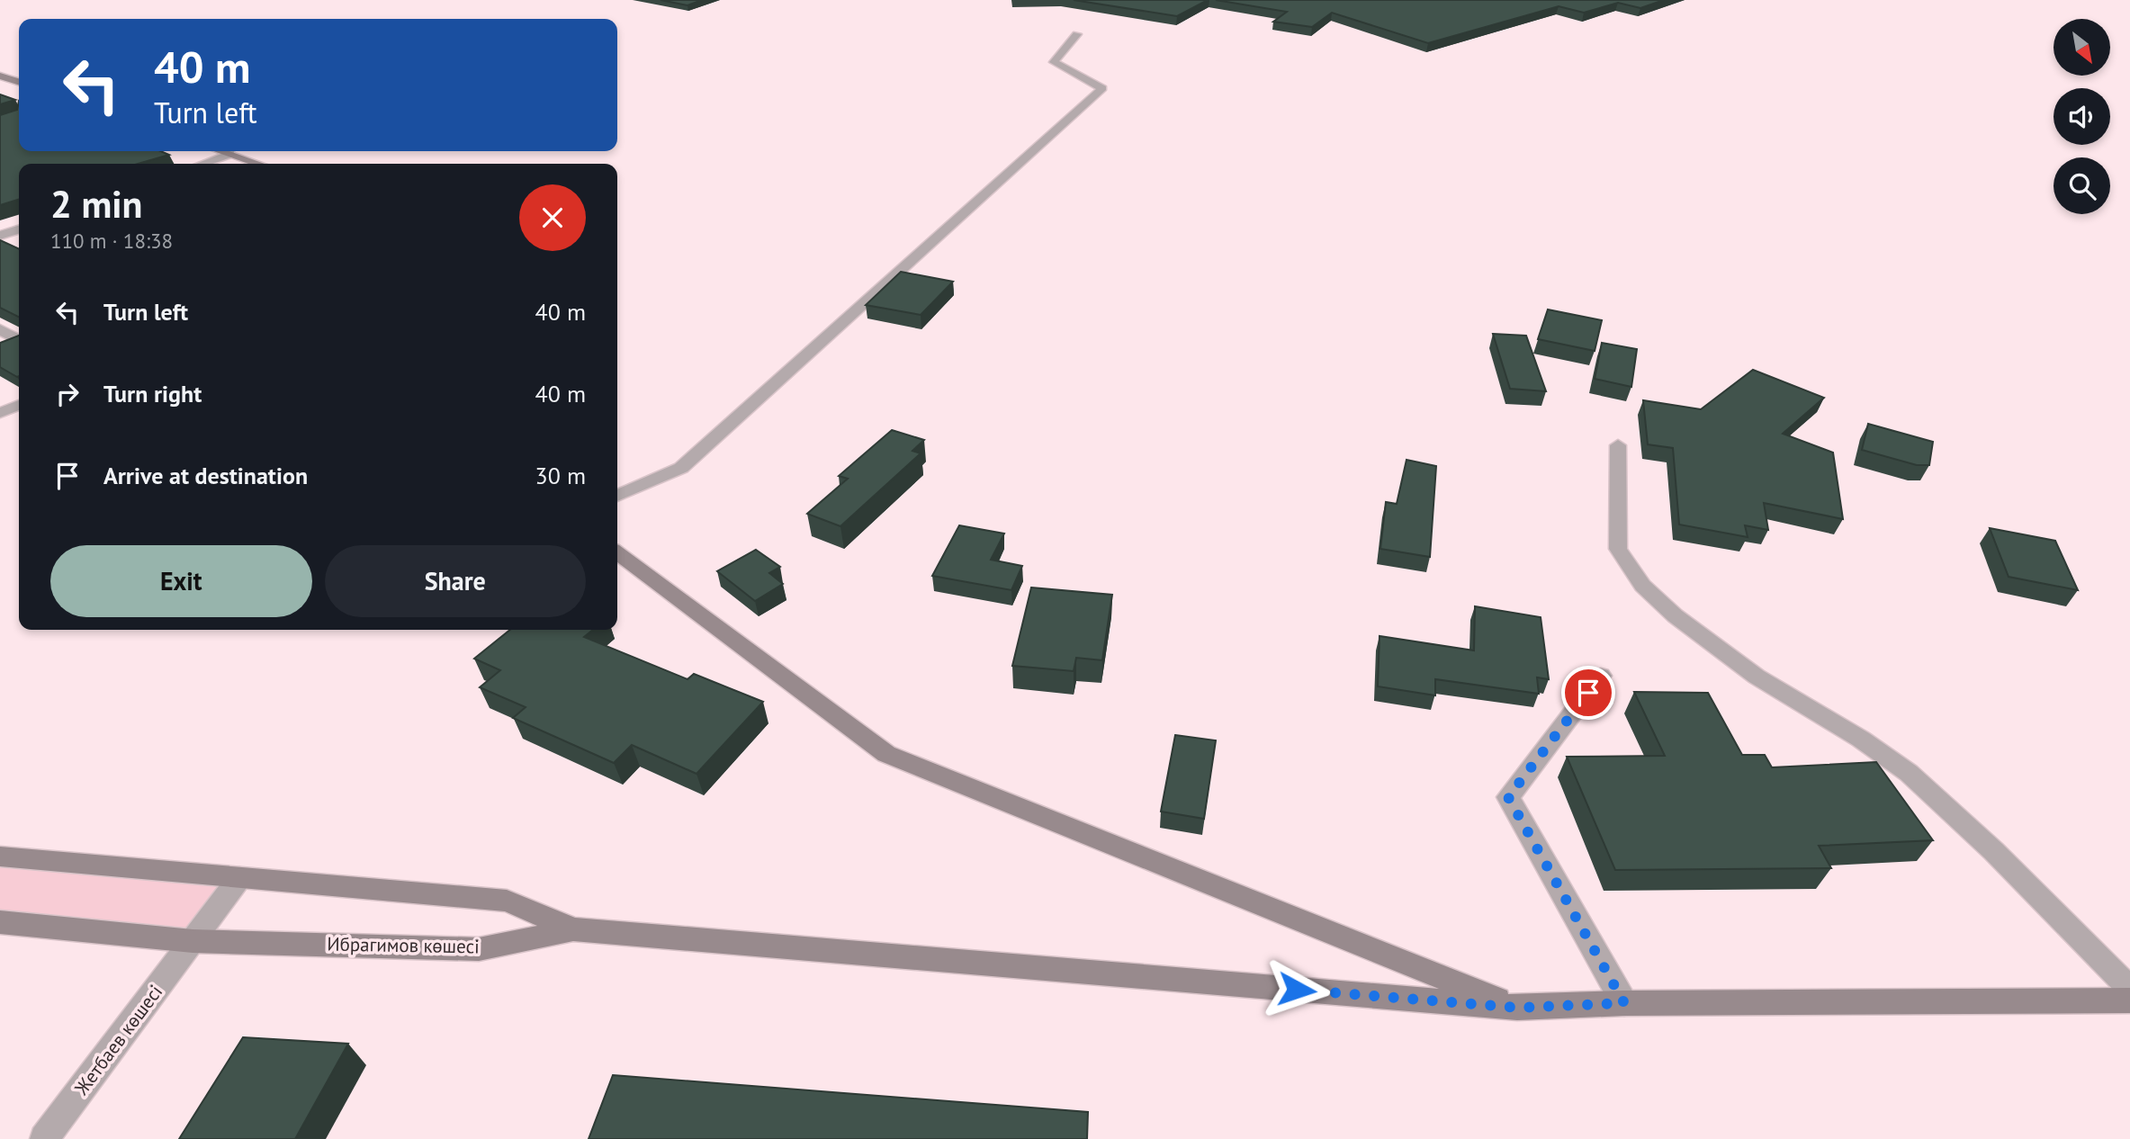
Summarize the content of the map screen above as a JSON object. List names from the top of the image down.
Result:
{
  "streets": {
    "street": ["Ибрагимов көшесі", "Жетбаев көшесі"]
  },
  "crossings": [
    ["Ибрагимов көшесі", "Жетбаев көшесі"]
  ],
  "north": "bottom right",
  "page": {
    "turn": ["40 m", "Turn left"],
    "heading": ["2 min", "110 m · 18:38"],
    "list": [
      {
        "name": "Turn left",
        "value": "40 m"
      },
      {
        "name": "Turn right",
        "value": "40 m"
      },
      {
        "name": "Arrive at destination",
        "value": "30 m"
      }
    ],
    "buttons": ["Exit", "Share"]
  }
}
